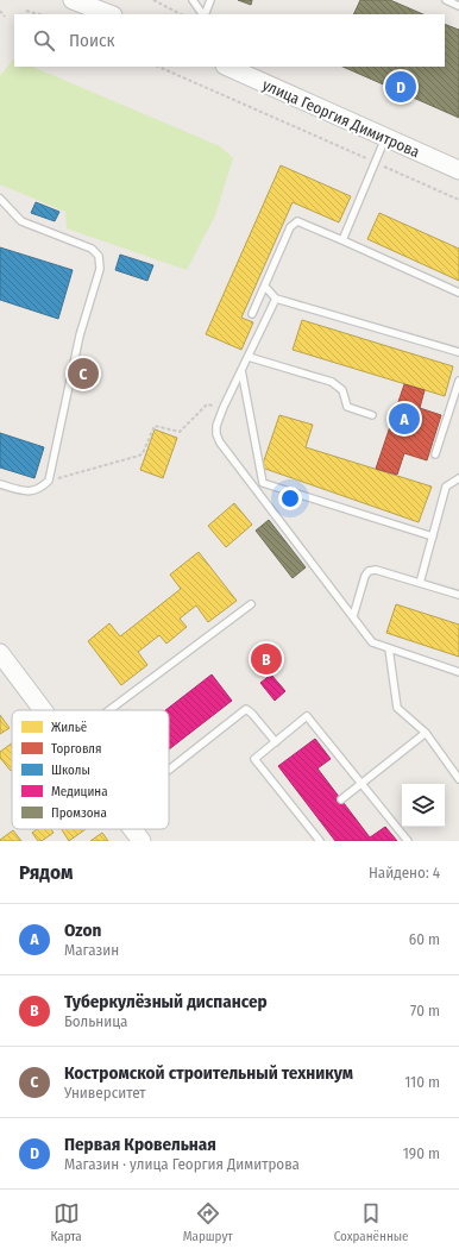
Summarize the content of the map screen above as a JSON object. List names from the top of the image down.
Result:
{
  "streets": {
    "main road": ["улица Георгия Димитрова"]
  },
  "legend": [
    "Жильё",
    "Торговля",
    "Школы",
    "Медицина",
    "Промзона"
  ],
  "page": {
    "search": "Поиск",
    "pins": [
      "D",
      "C",
      "A",
      "B"
    ],
    "heading": ["Рядом", "Найдено: 4"],
    "list": [
      {
        "mark": "A",
        "name": "Ozon",
        "note": "Магазин",
        "value": "60 m"
      },
      {
        "mark": "B",
        "name": "Туберкулёзный диспансер",
        "note": "Больница",
        "value": "70 m"
      },
      {
        "mark": "C",
        "name": "Костромской строительный техникум",
        "note": "Университет",
        "value": "110 m"
      },
      {
        "mark": "D",
        "name": "Первая Кровельная",
        "note": "Магазин · улица Георгия Димитрова",
        "value": "190 m"
      }
    ],
    "nav": ["Карта", "Маршрут", "Сохранённые"]
  }
}
